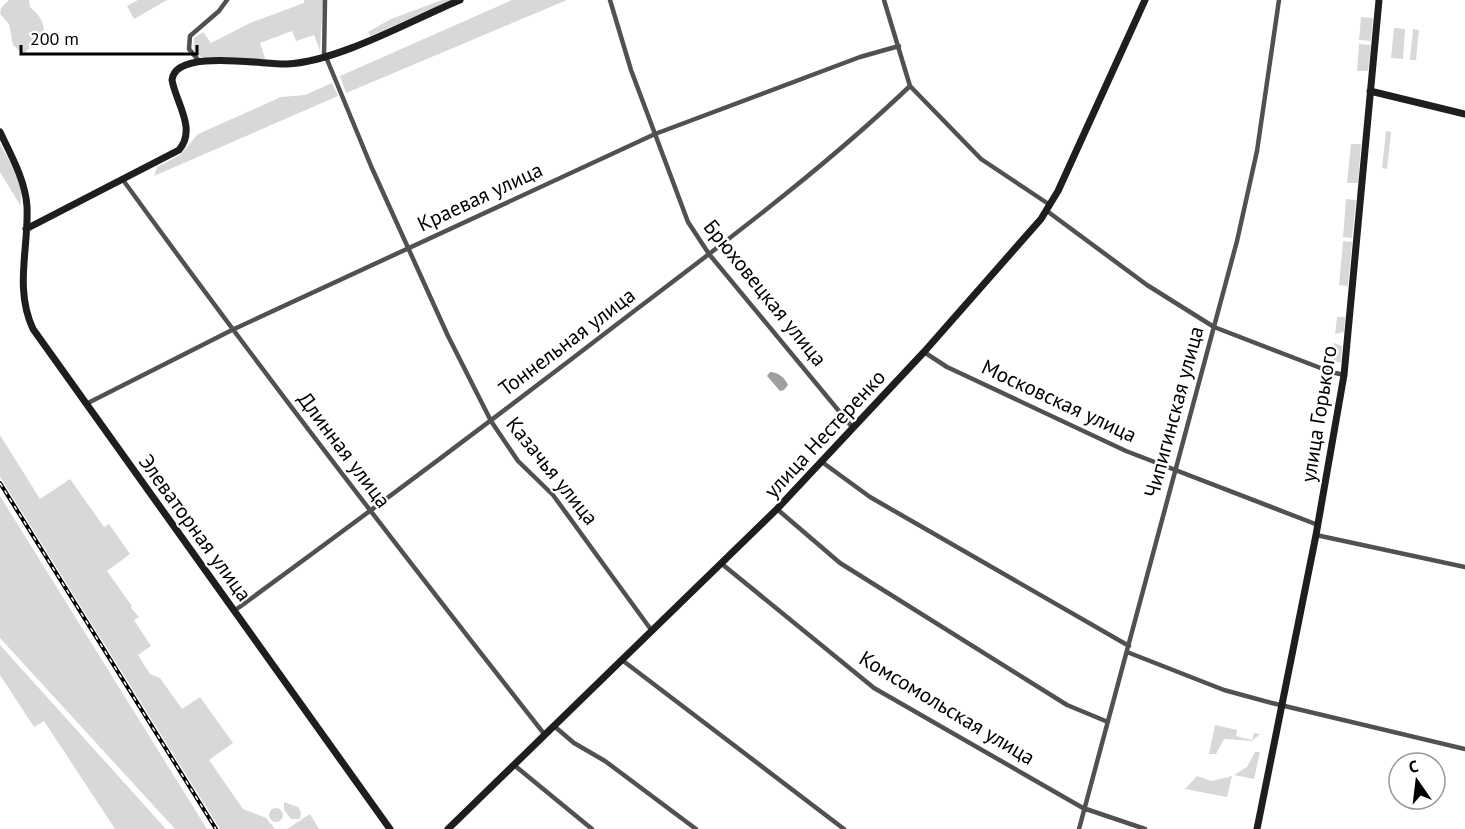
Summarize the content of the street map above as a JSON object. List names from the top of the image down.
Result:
{
  "streets": {
    "street": [
      "Краевая улица",
      "Брюховецкая улица",
      "Тоннельная улица",
      "Московская улица",
      "Чипигинская улица",
      "улица Горького",
      "улица Нестеренко",
      "Длинная улица",
      "Казачья улица",
      "Элеваторная улица",
      "Комсомольская улица"
    ]
  },
  "crossings": [
    ["Краевая улица", "Брюховецкая улица"],
    ["Краевая улица", "Длинная улица"],
    ["Краевая улица", "Казачья улица"],
    ["Краевая улица", "Элеваторная улица"],
    ["Брюховецкая улица", "Тоннельная улица"],
    ["Брюховецкая улица", "улица Нестеренко"],
    ["Тоннельная улица", "Длинная улица"],
    ["Тоннельная улица", "Казачья улица"],
    ["Тоннельная улица", "Элеваторная улица"],
    ["Московская улица", "Чипигинская улица"],
    ["Московская улица", "улица Горького"],
    ["Московская улица", "улица Нестеренко"],
    ["Чипигинская улица", "Комсомольская улица"],
    ["улица Нестеренко", "Длинная улица"],
    ["улица Нестеренко", "Казачья улица"],
    ["улица Нестеренко", "Комсомольская улица"]
  ],
  "scale_bar": "200 m",
  "north": "top"
}
